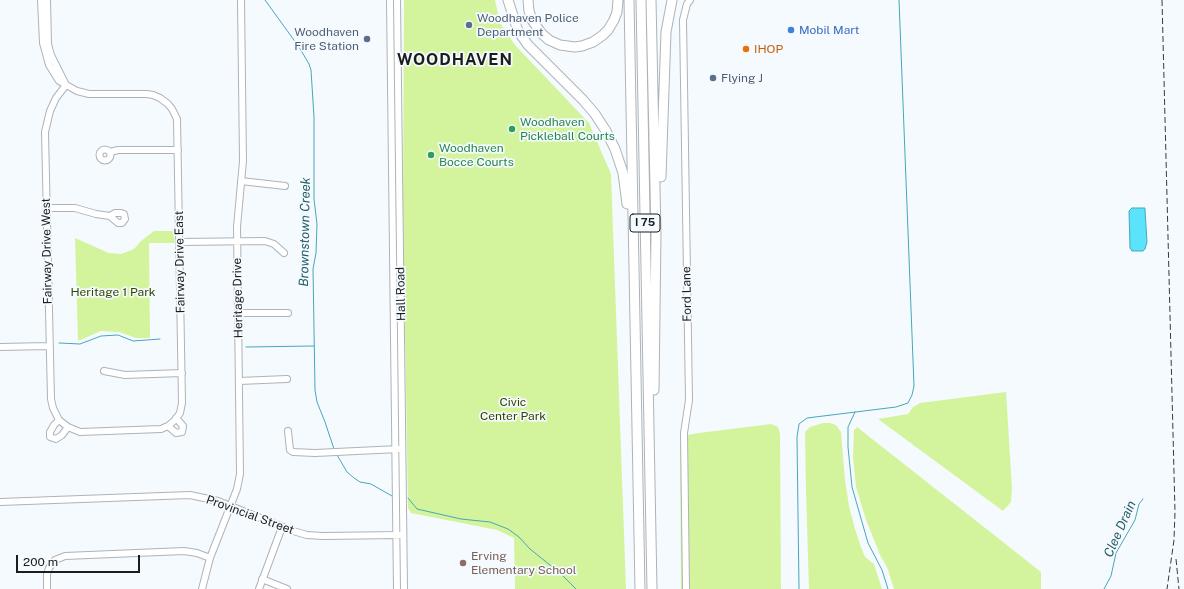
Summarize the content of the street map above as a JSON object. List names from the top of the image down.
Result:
{
  "streets": {
    "highway": ["I 75"],
    "street": [
      "Fairway Drive West",
      "Fairway Drive East",
      "Hall Road",
      "Ford Lane",
      "Heritage Drive",
      "Provincial Street"
    ]
  },
  "crossings": [
    ["Fairway Drive West", "Fairway Drive East"],
    ["Hall Road", "Provincial Street"],
    ["Heritage Drive", "Provincial Street"]
  ],
  "districts": ["WOODHAVEN"],
  "water": ["Brownstown Creek", "Clee Drain"],
  "parks": ["Heritage 1 Park", "Civic Center Park"],
  "places": [
    "Woodhaven Police Department",
    "Mobil Mart",
    "Woodhaven Fire Station",
    "IHOP",
    "Flying J",
    "Woodhaven Pickleball Courts",
    "Woodhaven Bocce Courts",
    "Erving Elementary School"
  ],
  "scale_bar": "200 m"
}
